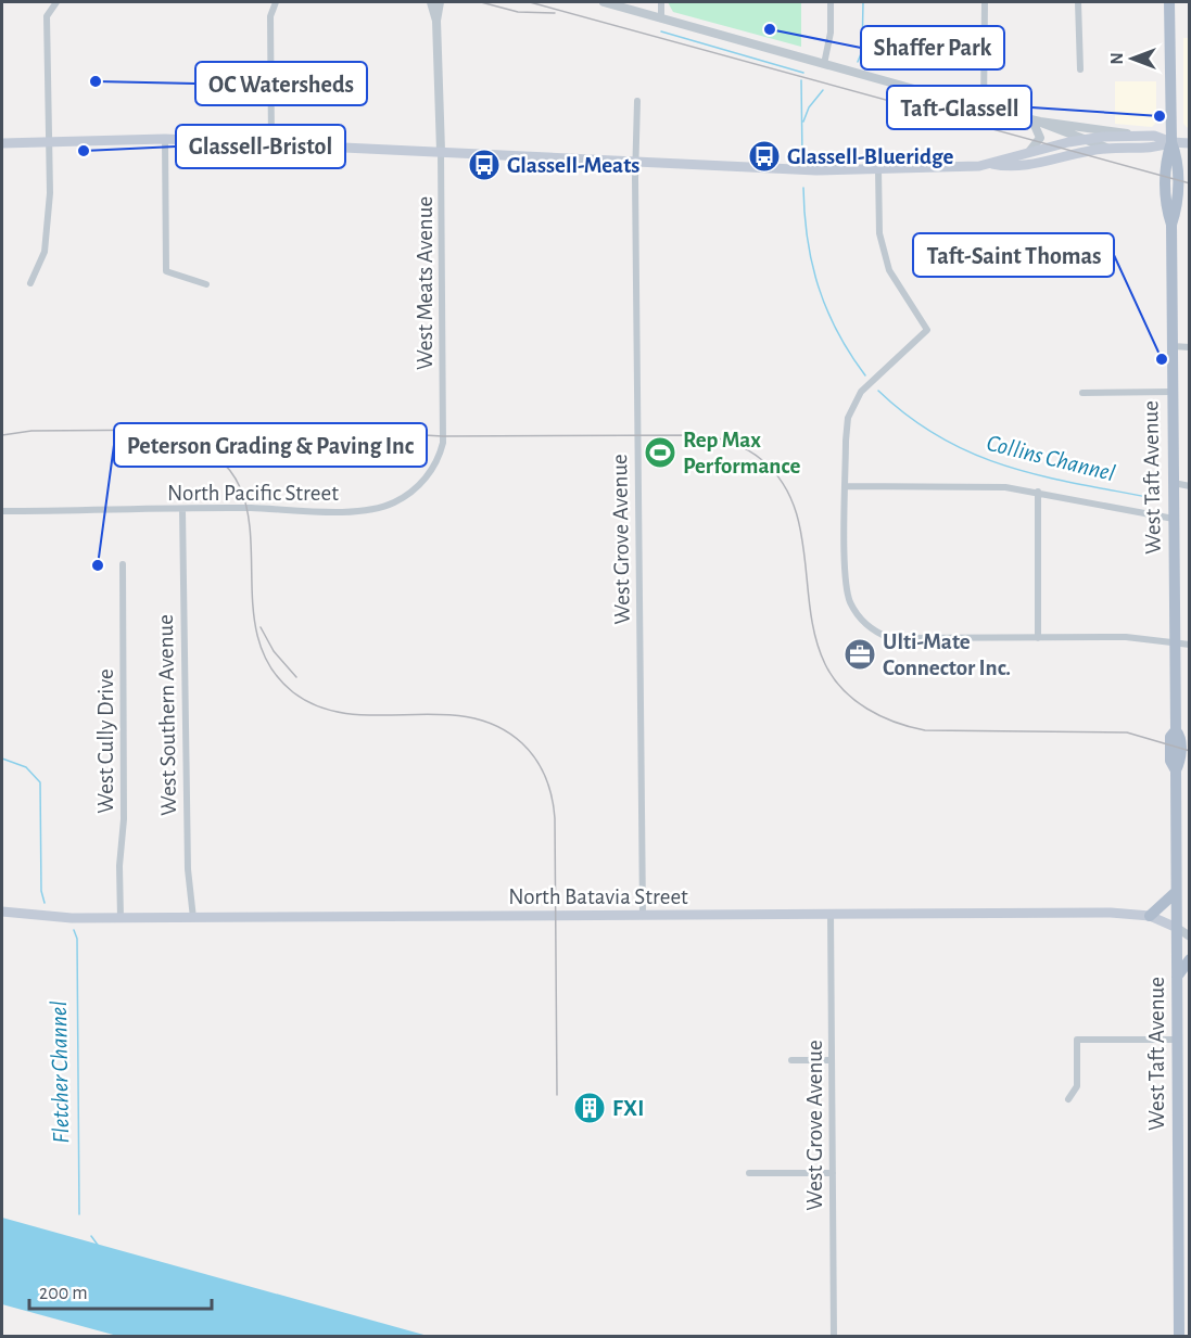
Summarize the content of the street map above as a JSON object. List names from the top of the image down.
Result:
{
  "streets": {
    "main road": ["West Taft Avenue", "North Batavia Street"],
    "street": [
      "West Meats Avenue",
      "North Pacific Street",
      "West Grove Avenue",
      "West Southern Avenue",
      "West Cully Drive"
    ]
  },
  "crossings": [
    ["West Meats Avenue", "North Pacific Street"],
    ["West Taft Avenue", "North Batavia Street"],
    ["North Pacific Street", "West Southern Avenue"],
    ["West Grove Avenue", "North Batavia Street"],
    ["West Southern Avenue", "North Batavia Street"],
    ["West Cully Drive", "North Batavia Street"]
  ],
  "water": ["Collins Channel", "Fletcher Channel"],
  "places": {
    "other": [
      "Shaffer Park",
      "OC Watersheds",
      "Taft-Glassell",
      "Glassell-Bristol",
      "Taft-Saint Thomas",
      "Peterson Grading & Paving Inc"
    ],
    "bus stop": ["Glassell-Blueridge", "Glassell-Meats"],
    "sports": ["Rep Max Performance"],
    "office": ["Ulti-Mate Connector Inc."],
    "building": ["FXI"]
  },
  "scale_bar": "200 m",
  "north": "left"
}
